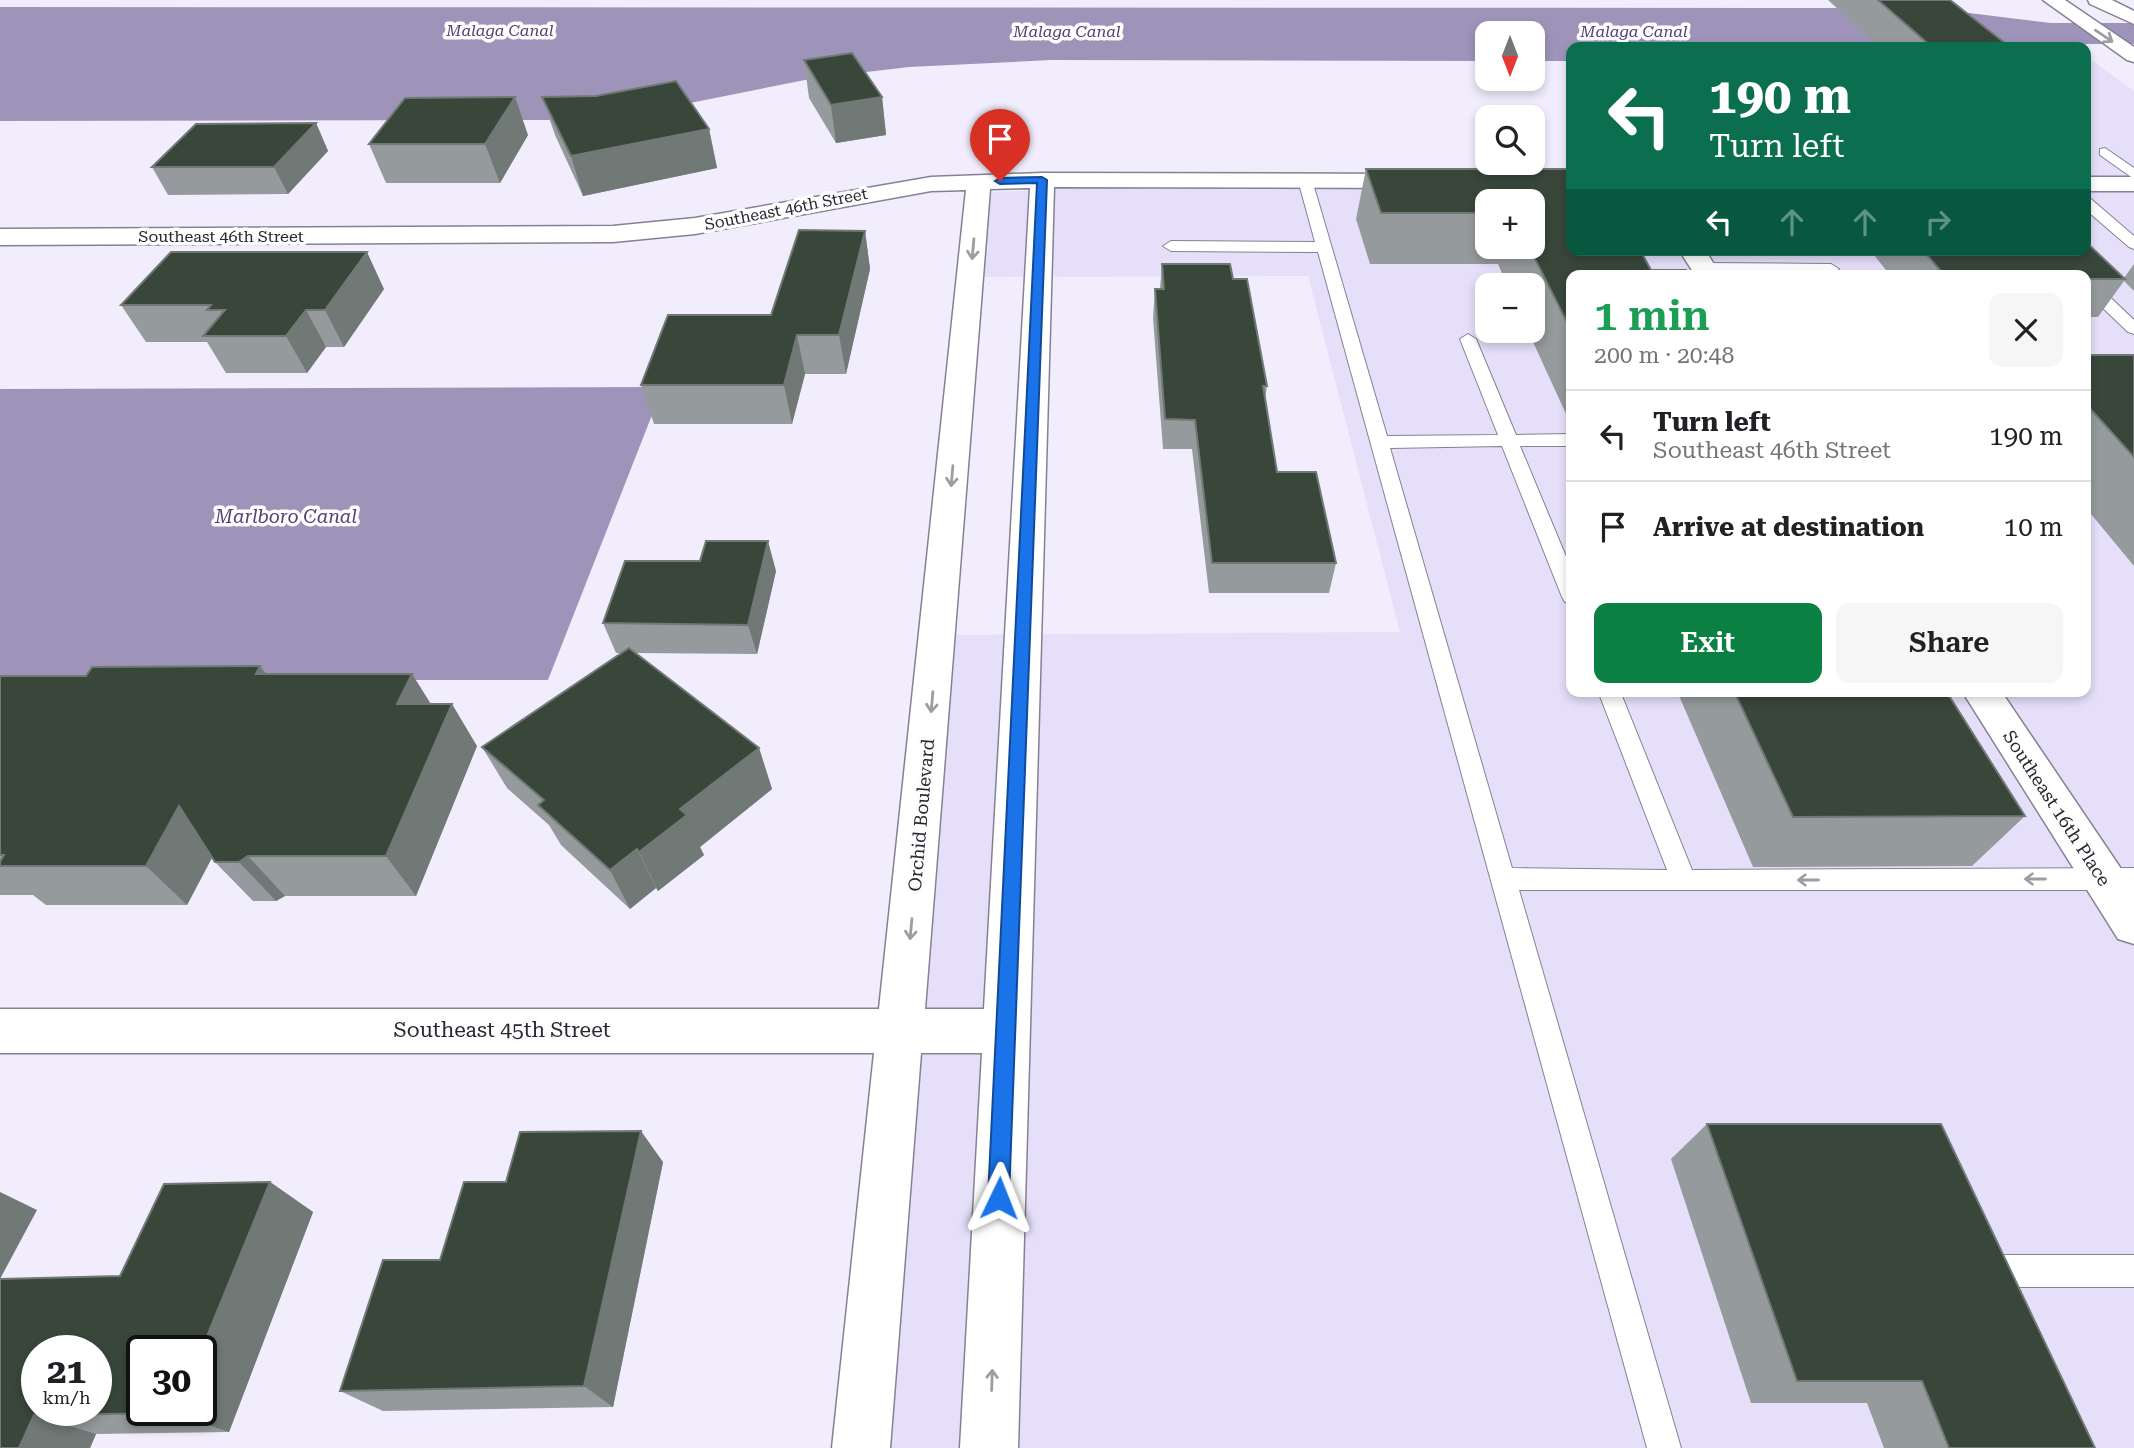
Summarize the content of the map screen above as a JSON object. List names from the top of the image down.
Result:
{
  "streets": {
    "street": [
      "Southeast 46th Street",
      "Southeast 16th Place",
      "Orchid Boulevard",
      "Southeast 45th Street"
    ]
  },
  "crossings": [
    ["Southeast 46th Street", "Orchid Boulevard"],
    ["Orchid Boulevard", "Southeast 45th Street"]
  ],
  "water": ["Malaga Canal", "Marlboro Canal"],
  "north": "bottom",
  "page": {
    "map_buttons": ["+", "−"],
    "turn": ["190 m", "Turn left"],
    "heading": ["1 min", "200 m · 20:48"],
    "list": [
      {
        "name": "Turn left",
        "note": "Southeast 46th Street",
        "value": "190 m"
      },
      {
        "name": "Arrive at destination",
        "value": "10 m"
      }
    ],
    "buttons": ["Exit", "Share"],
    "speed": "21 km/h",
    "limit": "30"
  }
}
